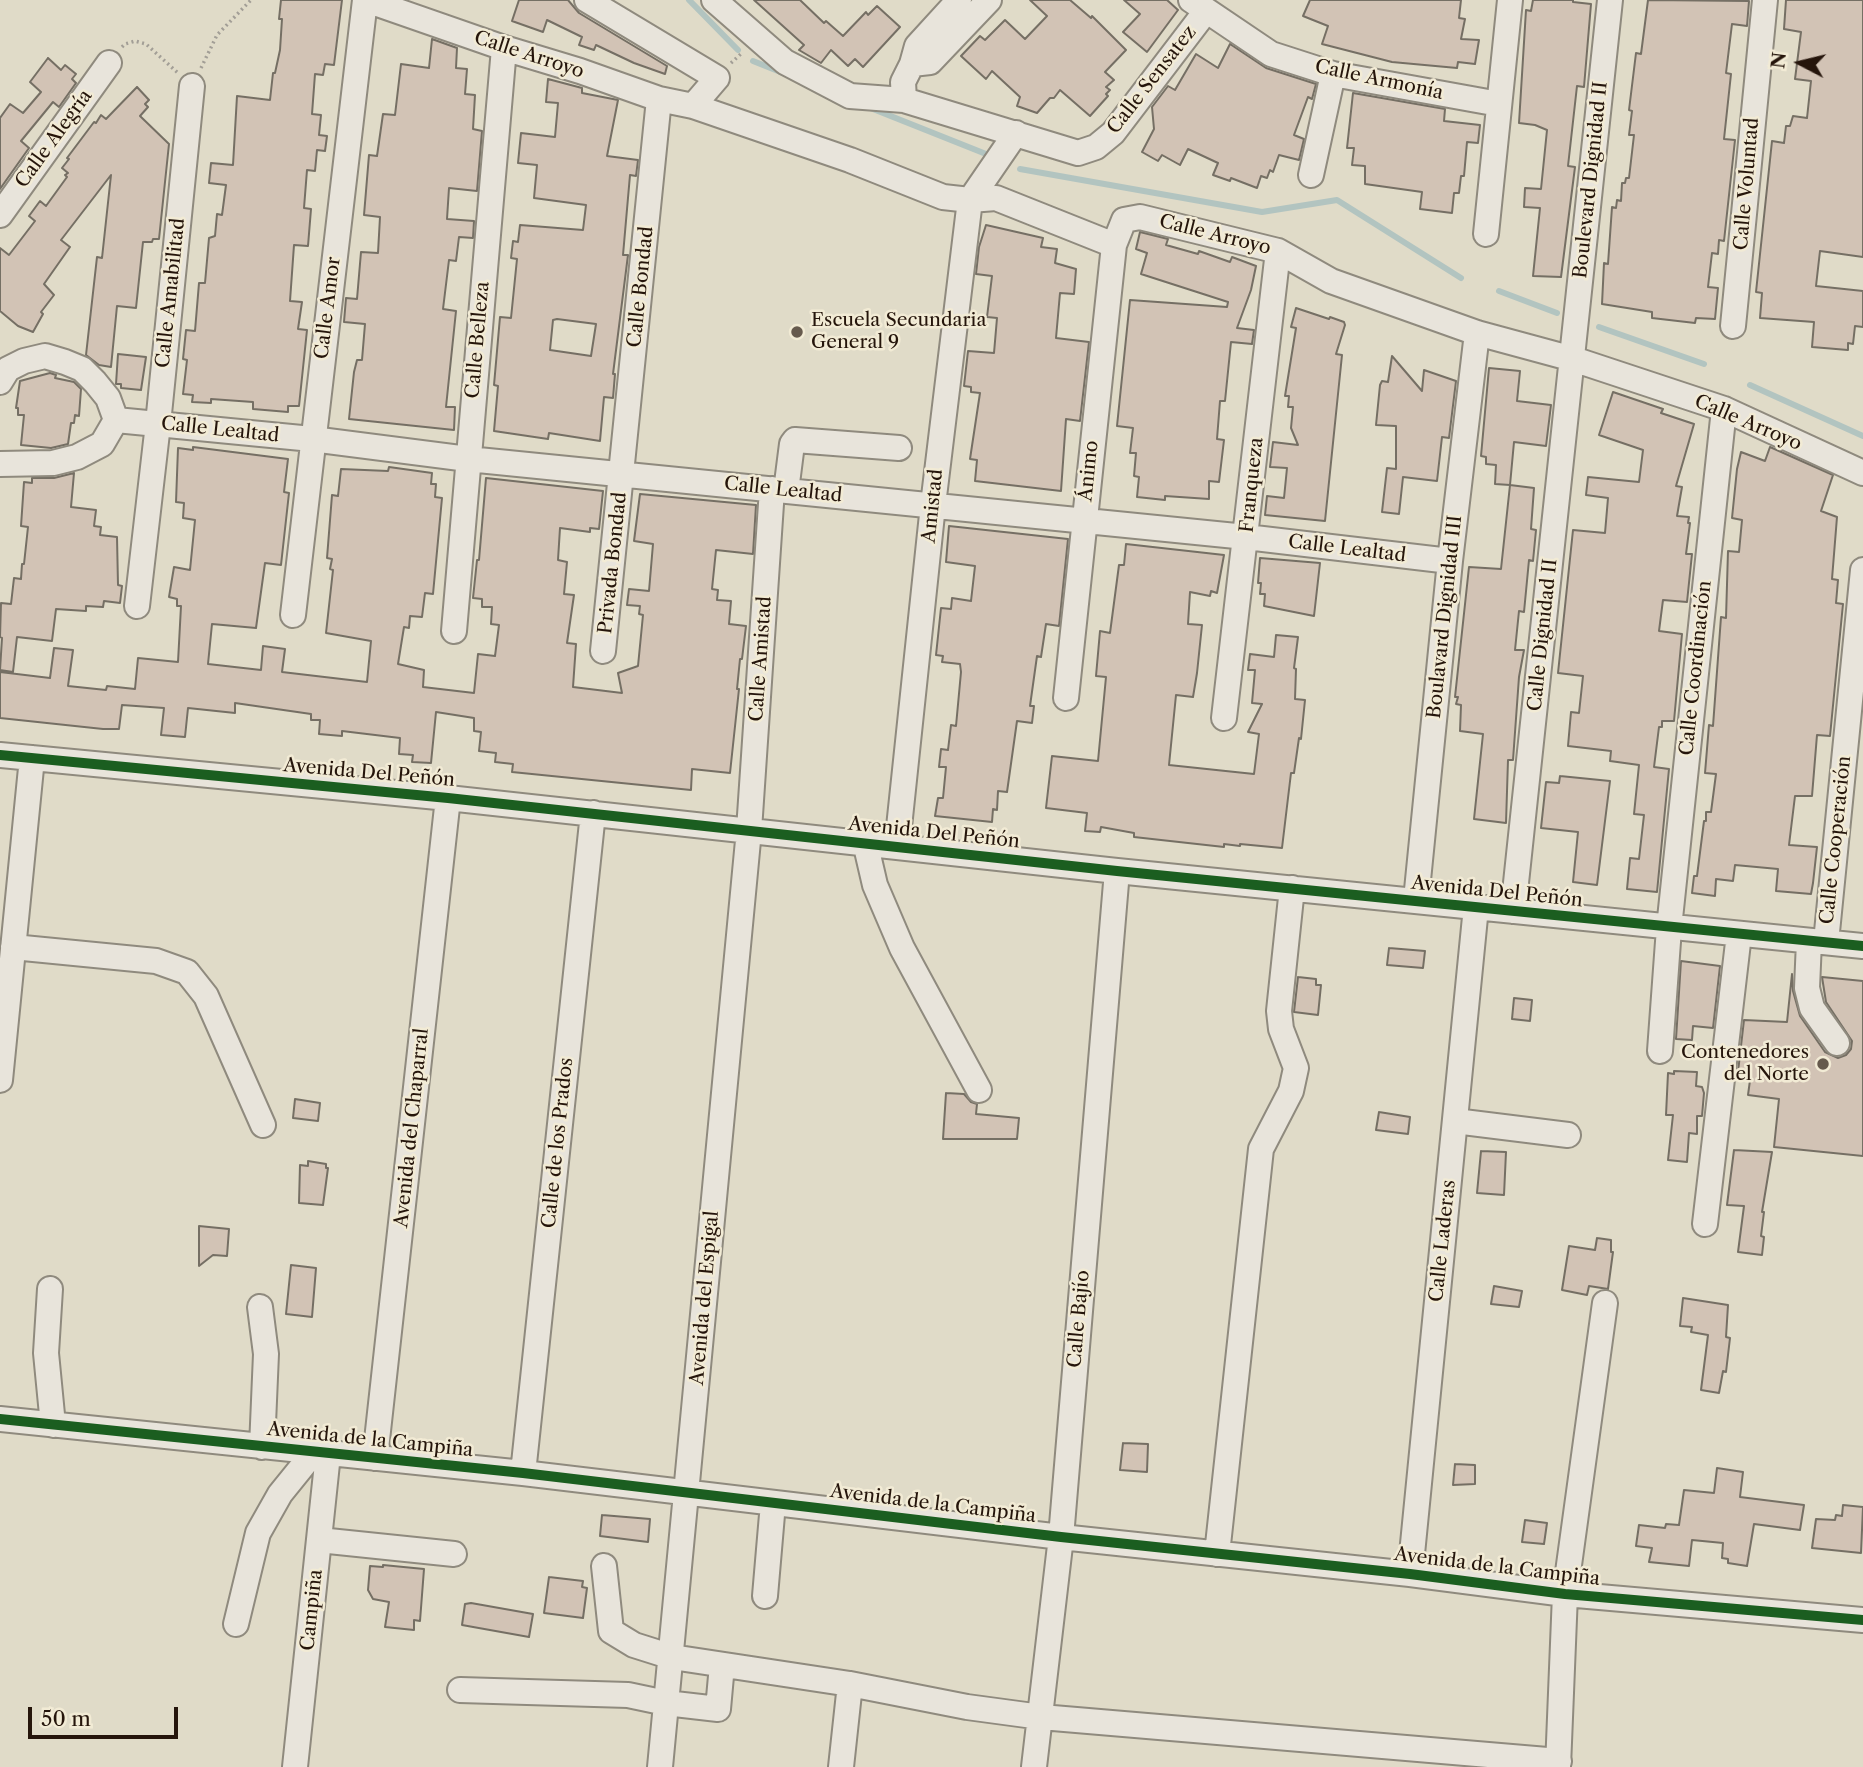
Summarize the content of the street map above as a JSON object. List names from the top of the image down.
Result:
{
  "streets": {
    "street": [
      "Calle Arroyo",
      "Calle Sensatez",
      "Calle Armonía",
      "Calle Alegría",
      "Boulevard Dignidad II",
      "Calle Voluntad",
      "Calle Bondad",
      "Calle Amabilitad",
      "Calle Amor",
      "Calle Belleza",
      "Calle Lealtad",
      "Ánimo",
      "Franqueza",
      "Amistad",
      "Privada Bondad",
      "Boulavard Dignidad III",
      "Calle Dignidad II",
      "Calle Amistad",
      "Calle Coordinación",
      "Avenida Del Peñón",
      "Calle Cooperación",
      "Avenida del Chaparral",
      "Calle de los Prados",
      "Calle Laderas",
      "Avenida del Espigal",
      "Calle Bajío",
      "Avenida de la Campiña",
      "Campiña"
    ]
  },
  "crossings": [
    ["Calle Arroyo", "Boulevard Dignidad II"],
    ["Calle Arroyo", "Calle Bondad"],
    ["Calle Arroyo", "Calle Amor"],
    ["Calle Arroyo", "Calle Belleza"],
    ["Calle Arroyo", "Ánimo"],
    ["Calle Arroyo", "Franqueza"],
    ["Calle Arroyo", "Amistad"],
    ["Calle Arroyo", "Boulavard Dignidad III"],
    ["Calle Arroyo", "Calle Dignidad II"],
    ["Calle Arroyo", "Calle Coordinación"],
    ["Calle Sensatez", "Calle Armonía"],
    ["Calle Sensatez", "Amistad"],
    ["Boulevard Dignidad II", "Calle Dignidad II"],
    ["Calle Bondad", "Calle Lealtad"],
    ["Calle Bondad", "Privada Bondad"],
    ["Calle Amabilitad", "Calle Lealtad"],
    ["Calle Amor", "Calle Lealtad"],
    ["Calle Belleza", "Calle Lealtad"],
    ["Calle Lealtad", "Ánimo"],
    ["Calle Lealtad", "Franqueza"],
    ["Calle Lealtad", "Amistad"],
    ["Calle Lealtad", "Privada Bondad"],
    ["Calle Lealtad", "Boulavard Dignidad III"],
    ["Calle Lealtad", "Calle Amistad"],
    ["Amistad", "Avenida Del Peñón"],
    ["Boulavard Dignidad III", "Avenida Del Peñón"],
    ["Calle Dignidad II", "Avenida Del Peñón"],
    ["Calle Amistad", "Avenida Del Peñón"],
    ["Calle Amistad", "Avenida del Espigal"],
    ["Calle Coordinación", "Avenida Del Peñón"],
    ["Avenida Del Peñón", "Calle Cooperación"],
    ["Avenida Del Peñón", "Avenida del Chaparral"],
    ["Avenida Del Peñón", "Calle de los Prados"],
    ["Avenida Del Peñón", "Calle Laderas"],
    ["Avenida Del Peñón", "Avenida del Espigal"],
    ["Avenida Del Peñón", "Calle Bajío"],
    ["Avenida del Chaparral", "Avenida de la Campiña"],
    ["Calle de los Prados", "Avenida de la Campiña"],
    ["Calle Laderas", "Avenida de la Campiña"],
    ["Avenida del Espigal", "Avenida de la Campiña"],
    ["Calle Bajío", "Avenida de la Campiña"],
    ["Avenida de la Campiña", "Campiña"]
  ],
  "places": ["Escuela Secundaria General 9", "Contenedores del Norte"],
  "scale_bar": "50 m",
  "north": "left"
}
